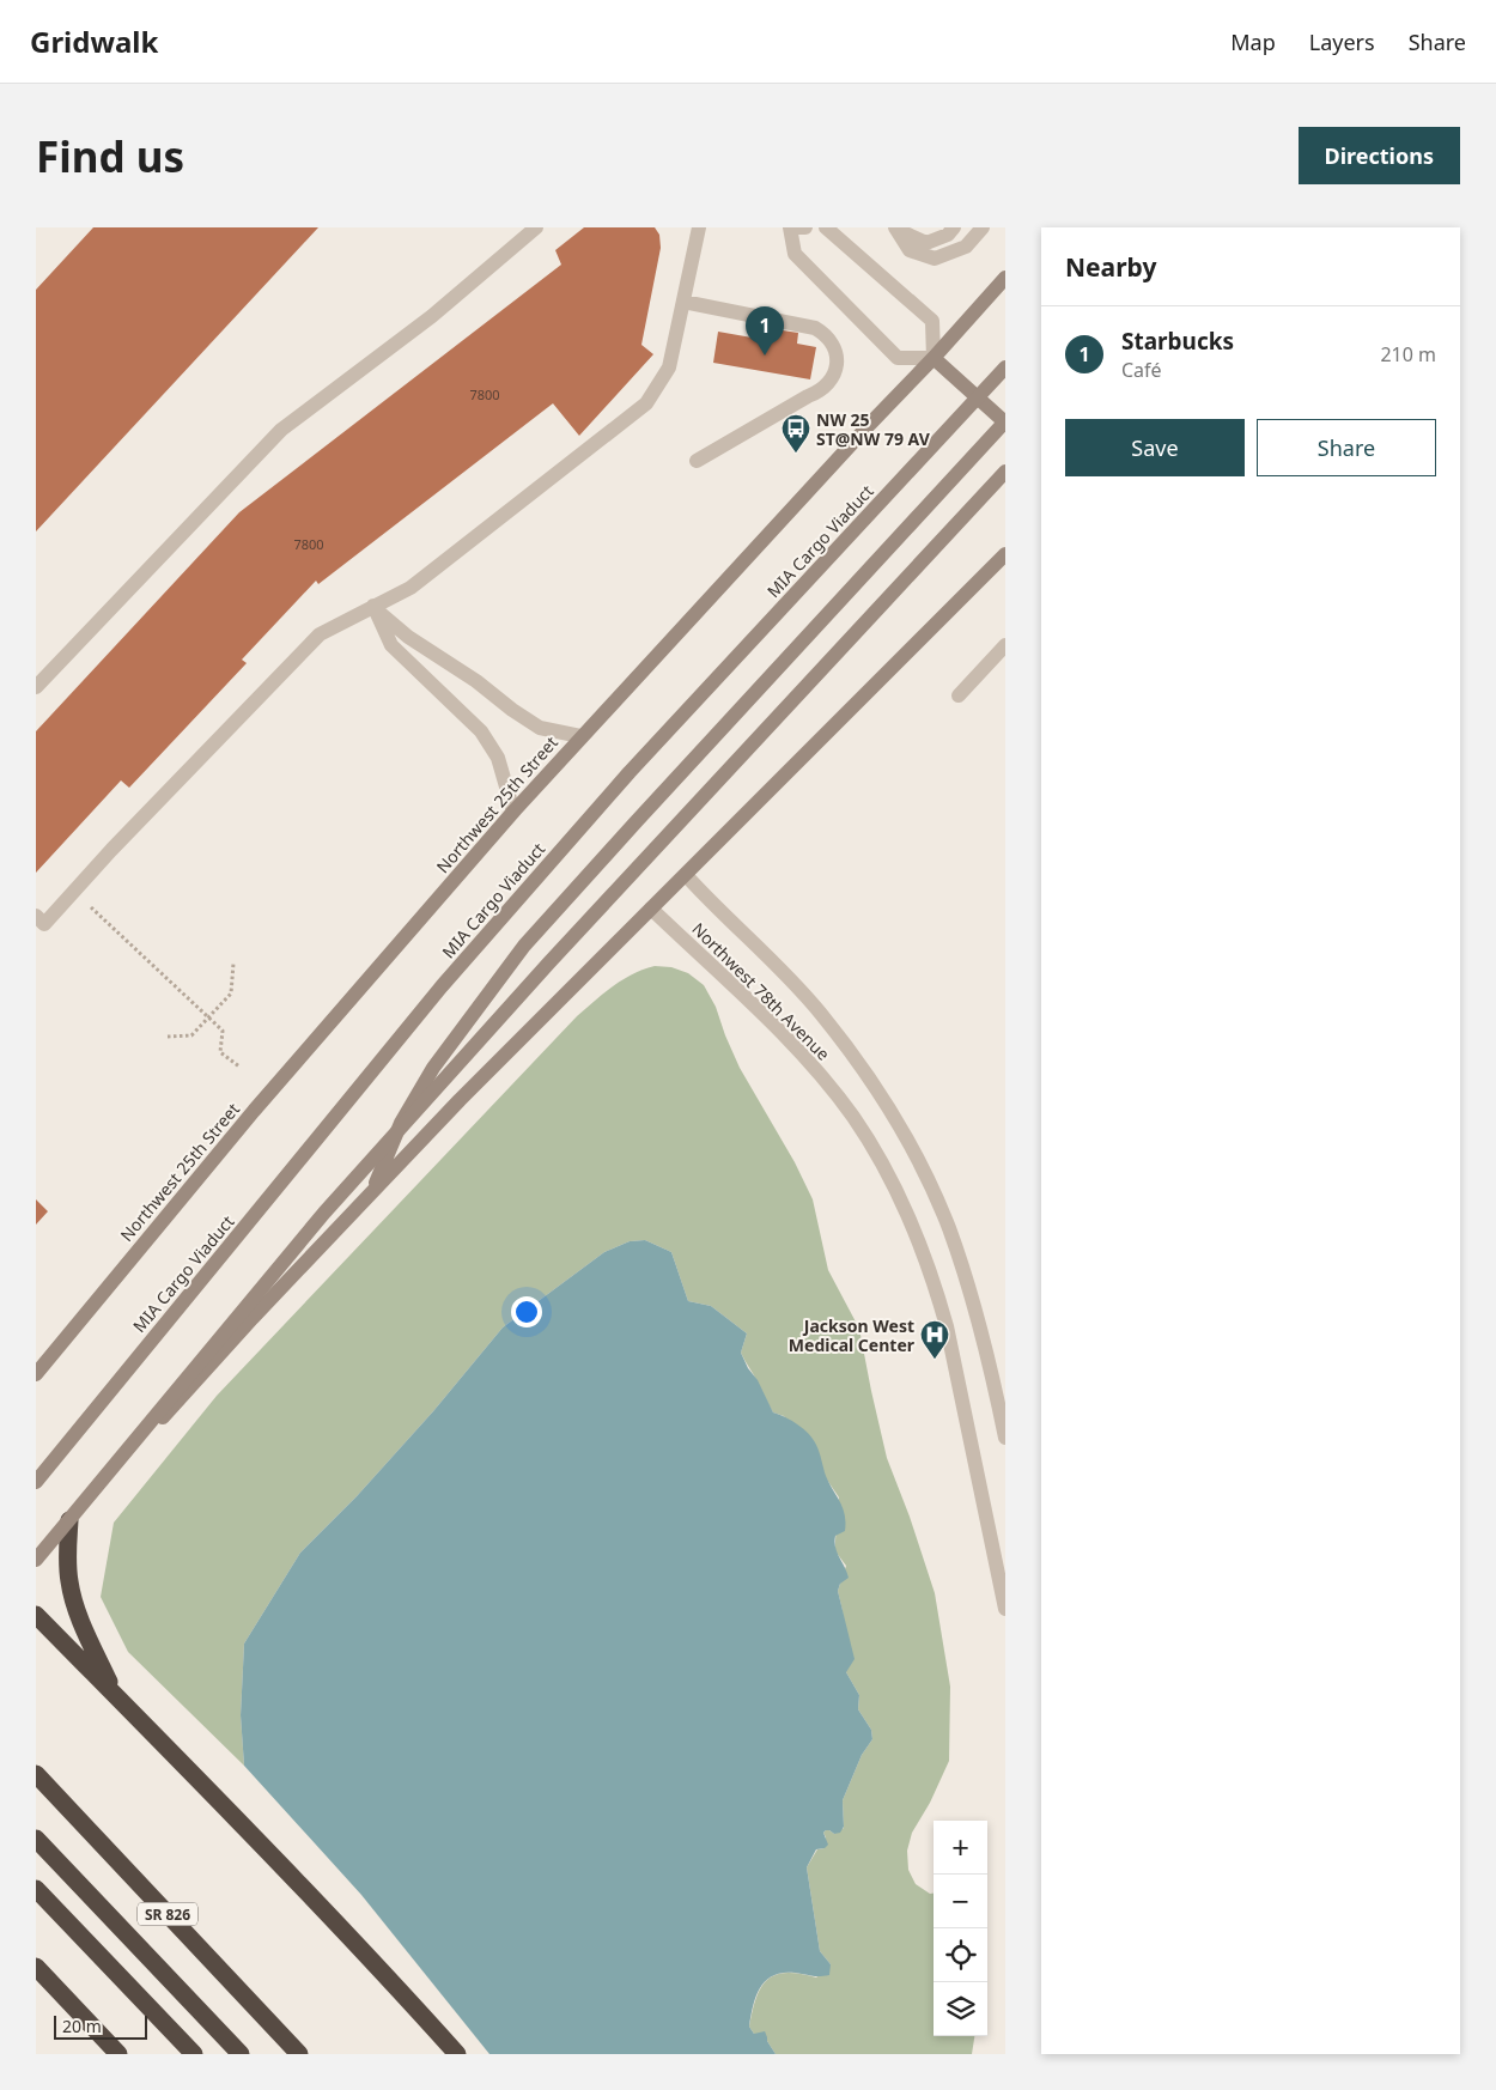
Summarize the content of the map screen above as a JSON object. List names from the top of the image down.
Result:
{
  "streets": {
    "highway": ["SR 826"],
    "main road": ["MIA Cargo Viaduct", "Northwest 25th Street"],
    "street": ["Northwest 78th Avenue"]
  },
  "places": {
    "bus stop": ["NW 25 ST@NW 79 AV"],
    "hospital": ["Jackson West Medical Center"]
  },
  "house_numbers": ["7800", "7800"],
  "scale_bar": "20 m",
  "page": {
    "header": "Gridwalk",
    "nav": ["Map", "Layers", "Share"],
    "buttons": [
      "Directions",
      ["Save", "Share"]
    ],
    "title": "Find us",
    "heading": "Nearby",
    "list": [
      {
        "mark": "1",
        "name": "Starbucks",
        "note": "Café",
        "value": "210 m"
      }
    ],
    "pins": "1",
    "map_buttons": ["+", "−"],
    "scale": "20 m"
  }
}
